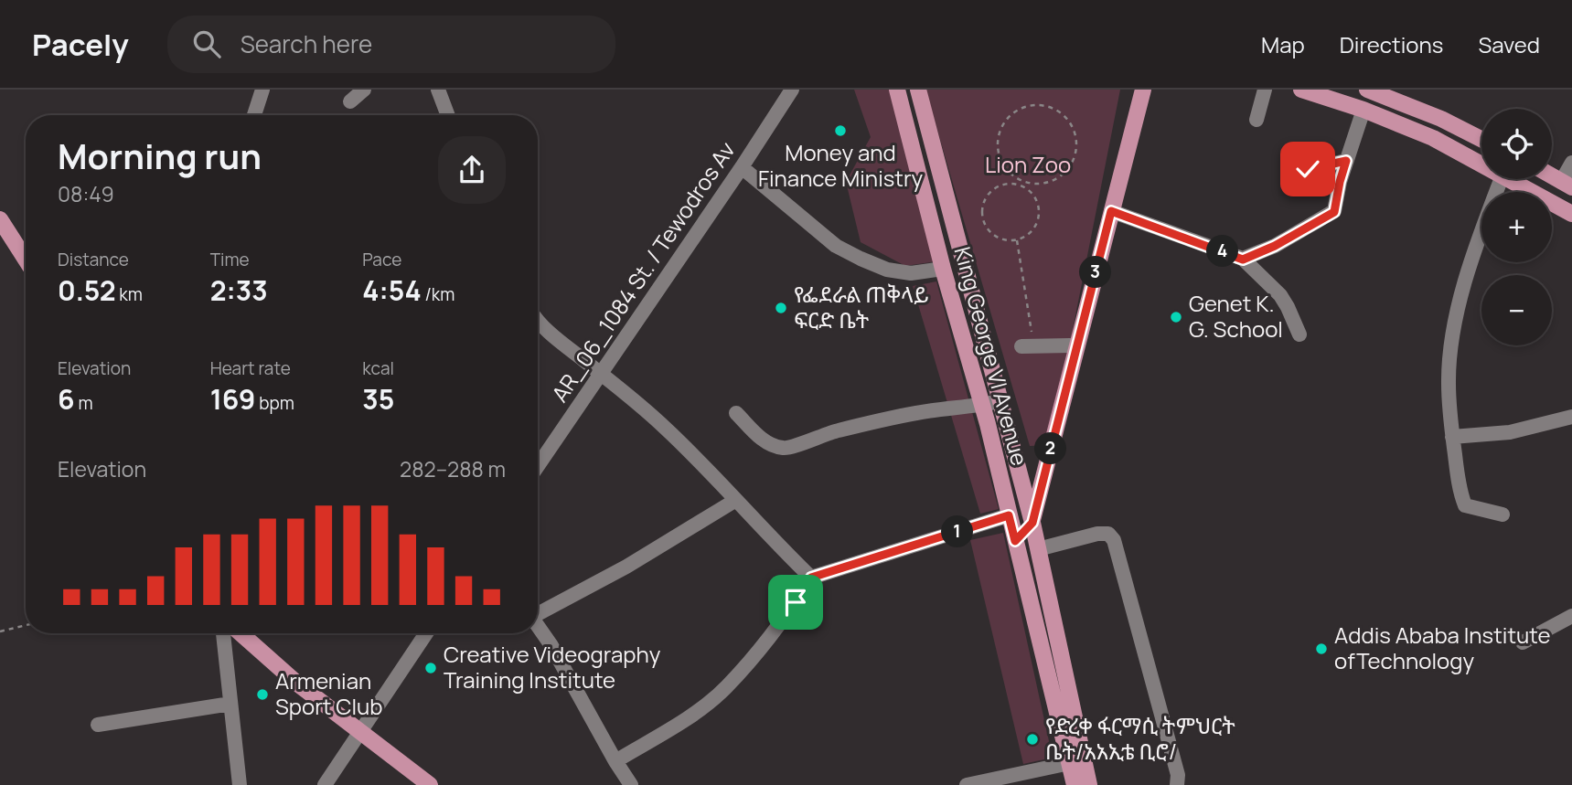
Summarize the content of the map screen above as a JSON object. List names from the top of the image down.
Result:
{
  "streets": {
    "main road": ["King George VI Avenue"],
    "street": ["AR_06_1084 St. / Tewodros Av"]
  },
  "parks": ["Lion Zoo"],
  "places": [
    "Money and Finance Ministry",
    "የፌደራል ጠቅላይ ፍርድ ቤት",
    "Genet K. G. School",
    "Addis Ababa Institute ofTechnology",
    "Creative Videography Training Institute",
    "Armenian Sport Club",
    "የድረቀ ፋርማሲ ትምህርት ቤት/አአኢቴ ቢሮ/"
  ],
  "page": {
    "header": "Pacely",
    "search": "Search here",
    "nav": ["Map", "Directions", "Saved"],
    "map_buttons": ["+", "−"],
    "heading": ["Morning run", "08:49"],
    "stats": [
      ["Distance", "0.52 km"],
      ["Time", "2:33"],
      ["Pace", "4:54 /km"],
      ["Elevation", "6 m"],
      ["Heart rate", "169 bpm"],
      ["kcal", "35"]
    ],
    "pins": [
      "4",
      "3",
      "2",
      "1"
    ],
    "chart": ["Elevation", "282–288 m"]
  }
}
